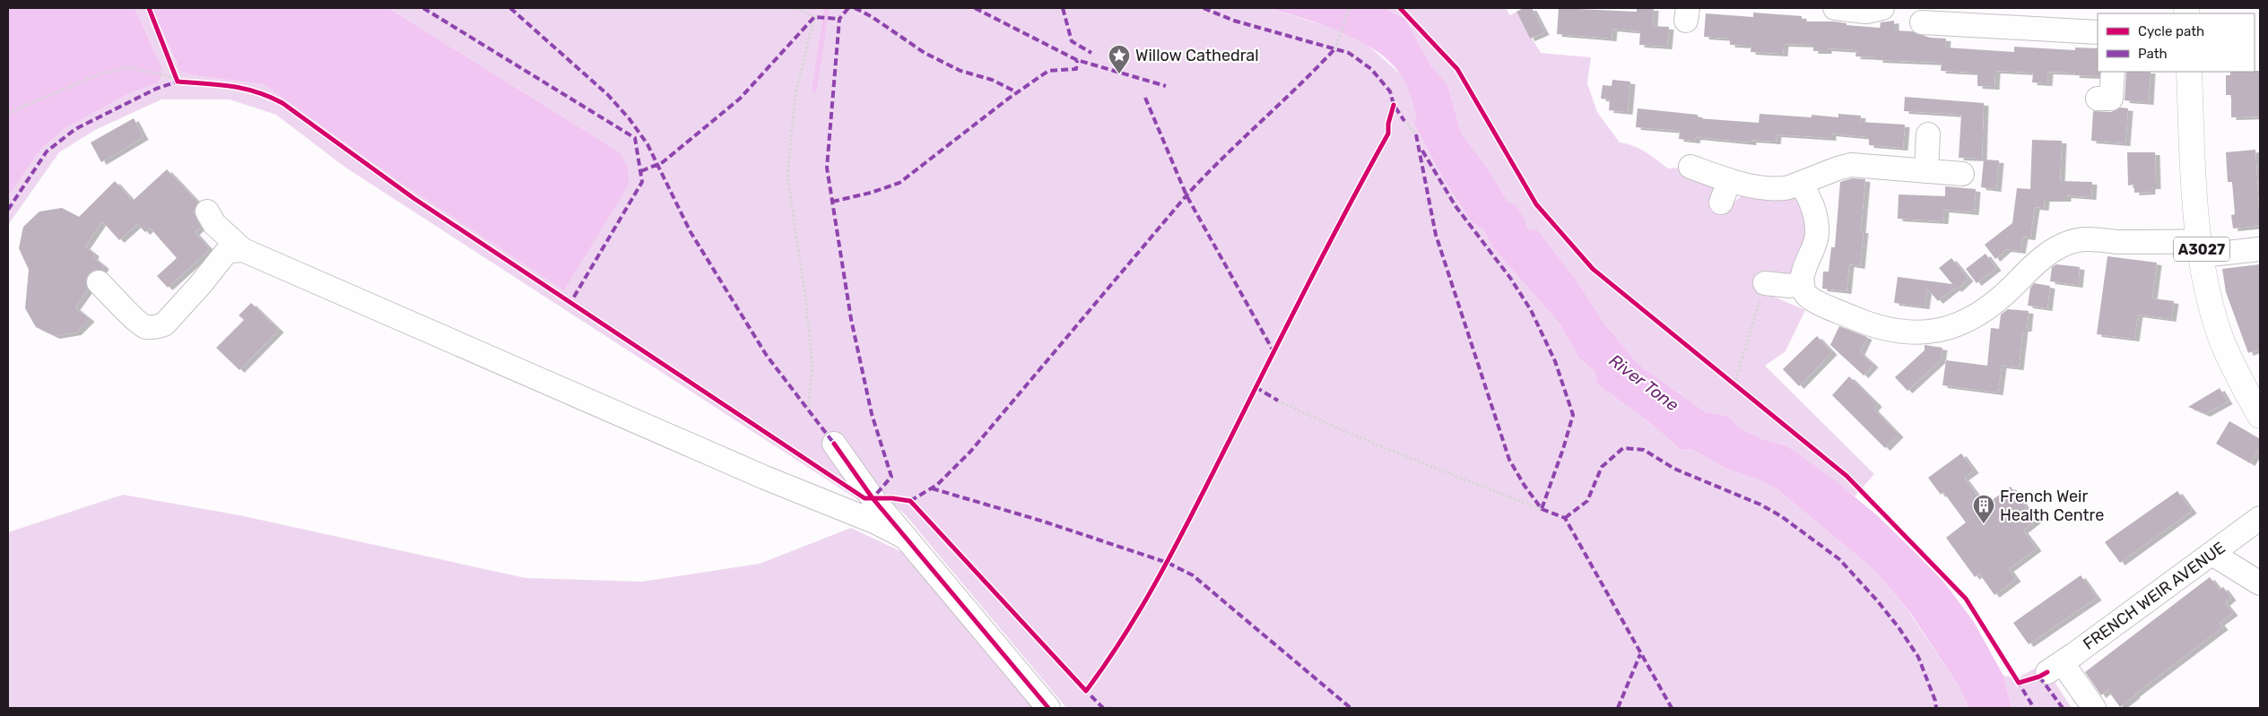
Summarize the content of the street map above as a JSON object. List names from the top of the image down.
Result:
{
  "streets": {
    "main road": ["A3027"],
    "street": ["FRENCH WEIR AVENUE"]
  },
  "water": ["River Tone"],
  "places": {
    "place": ["Willow Cathedral"],
    "building": ["French Weir Health Centre"]
  },
  "legend": ["Cycle path", "Path"]
}
